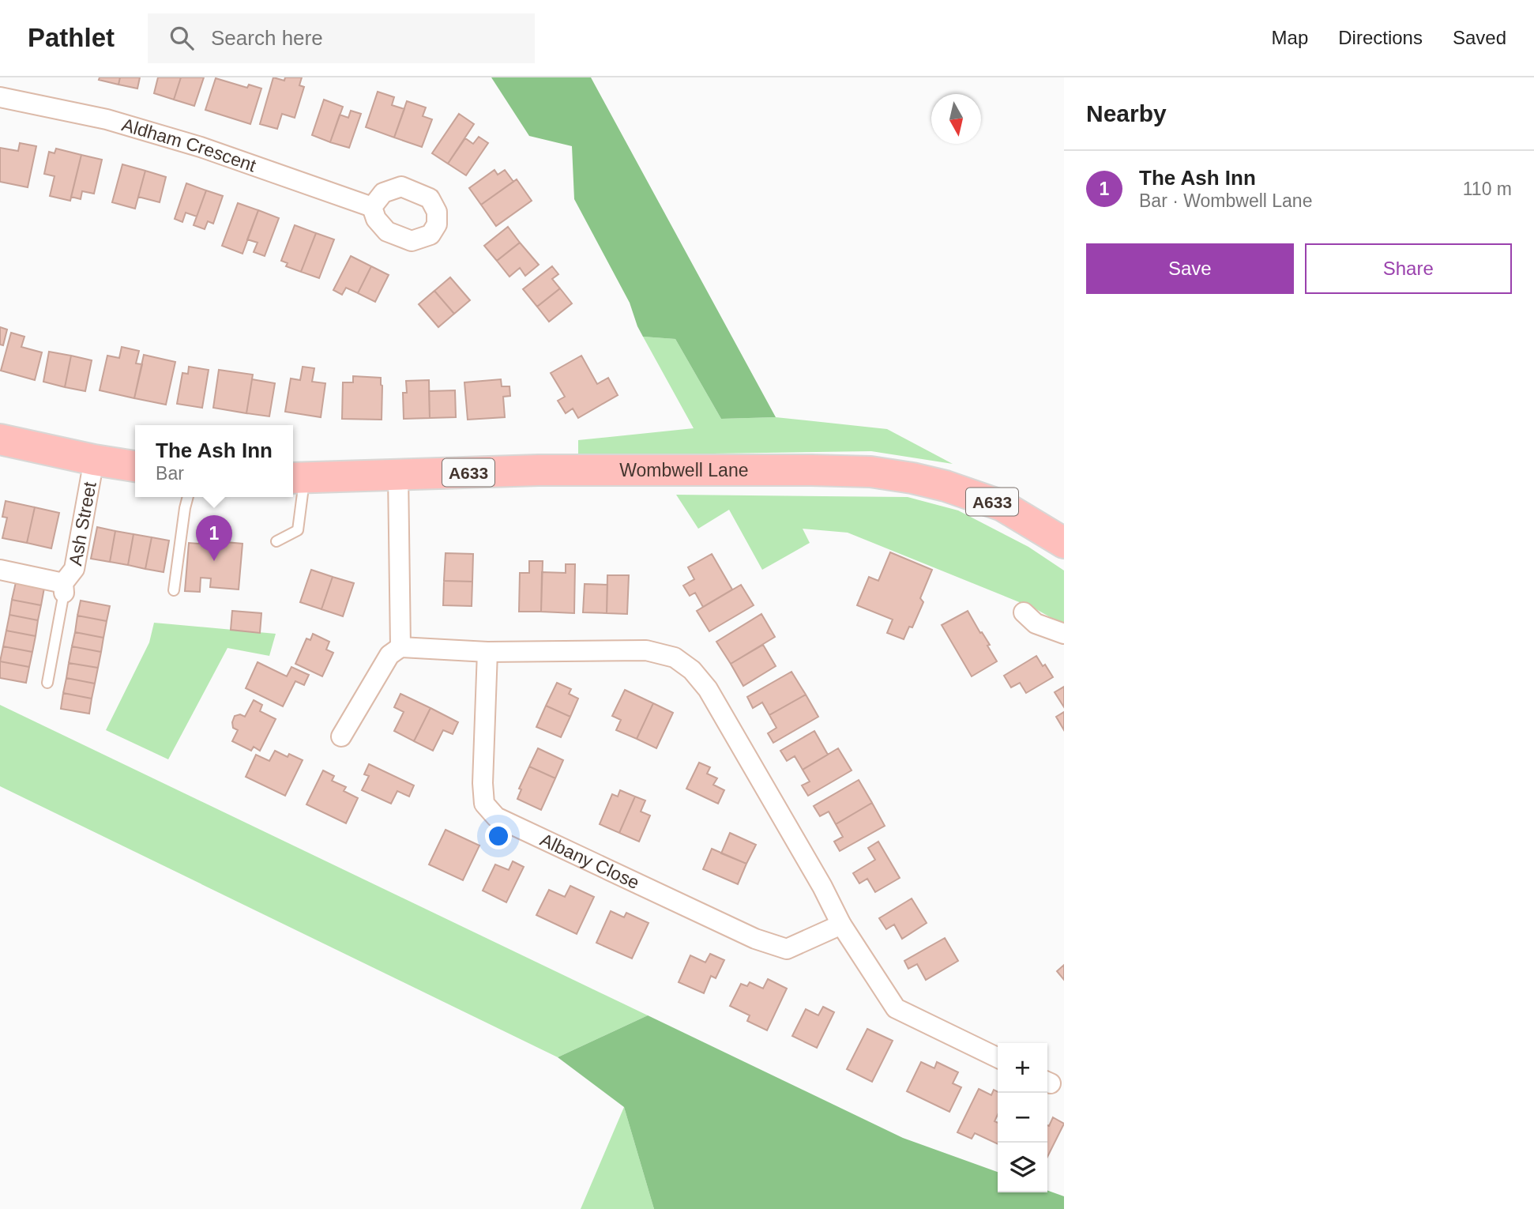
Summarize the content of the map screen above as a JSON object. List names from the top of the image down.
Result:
{
  "streets": {
    "main road": ["Wombwell Lane", "A633"],
    "street": ["Aldham Crescent", "Ash Street", "Albany Close"]
  },
  "north": "bottom",
  "page": {
    "header": "Pathlet",
    "search": "Search here",
    "nav": ["Map", "Directions", "Saved"],
    "heading": "Nearby",
    "list": [
      {
        "mark": "1",
        "name": "The Ash Inn",
        "note": "Bar · Wombwell Lane",
        "value": "110 m"
      }
    ],
    "buttons": ["Save", "Share"],
    "popup": ["The Ash Inn", "Bar"],
    "pins": "1",
    "map_buttons": ["+", "−"]
  }
}
